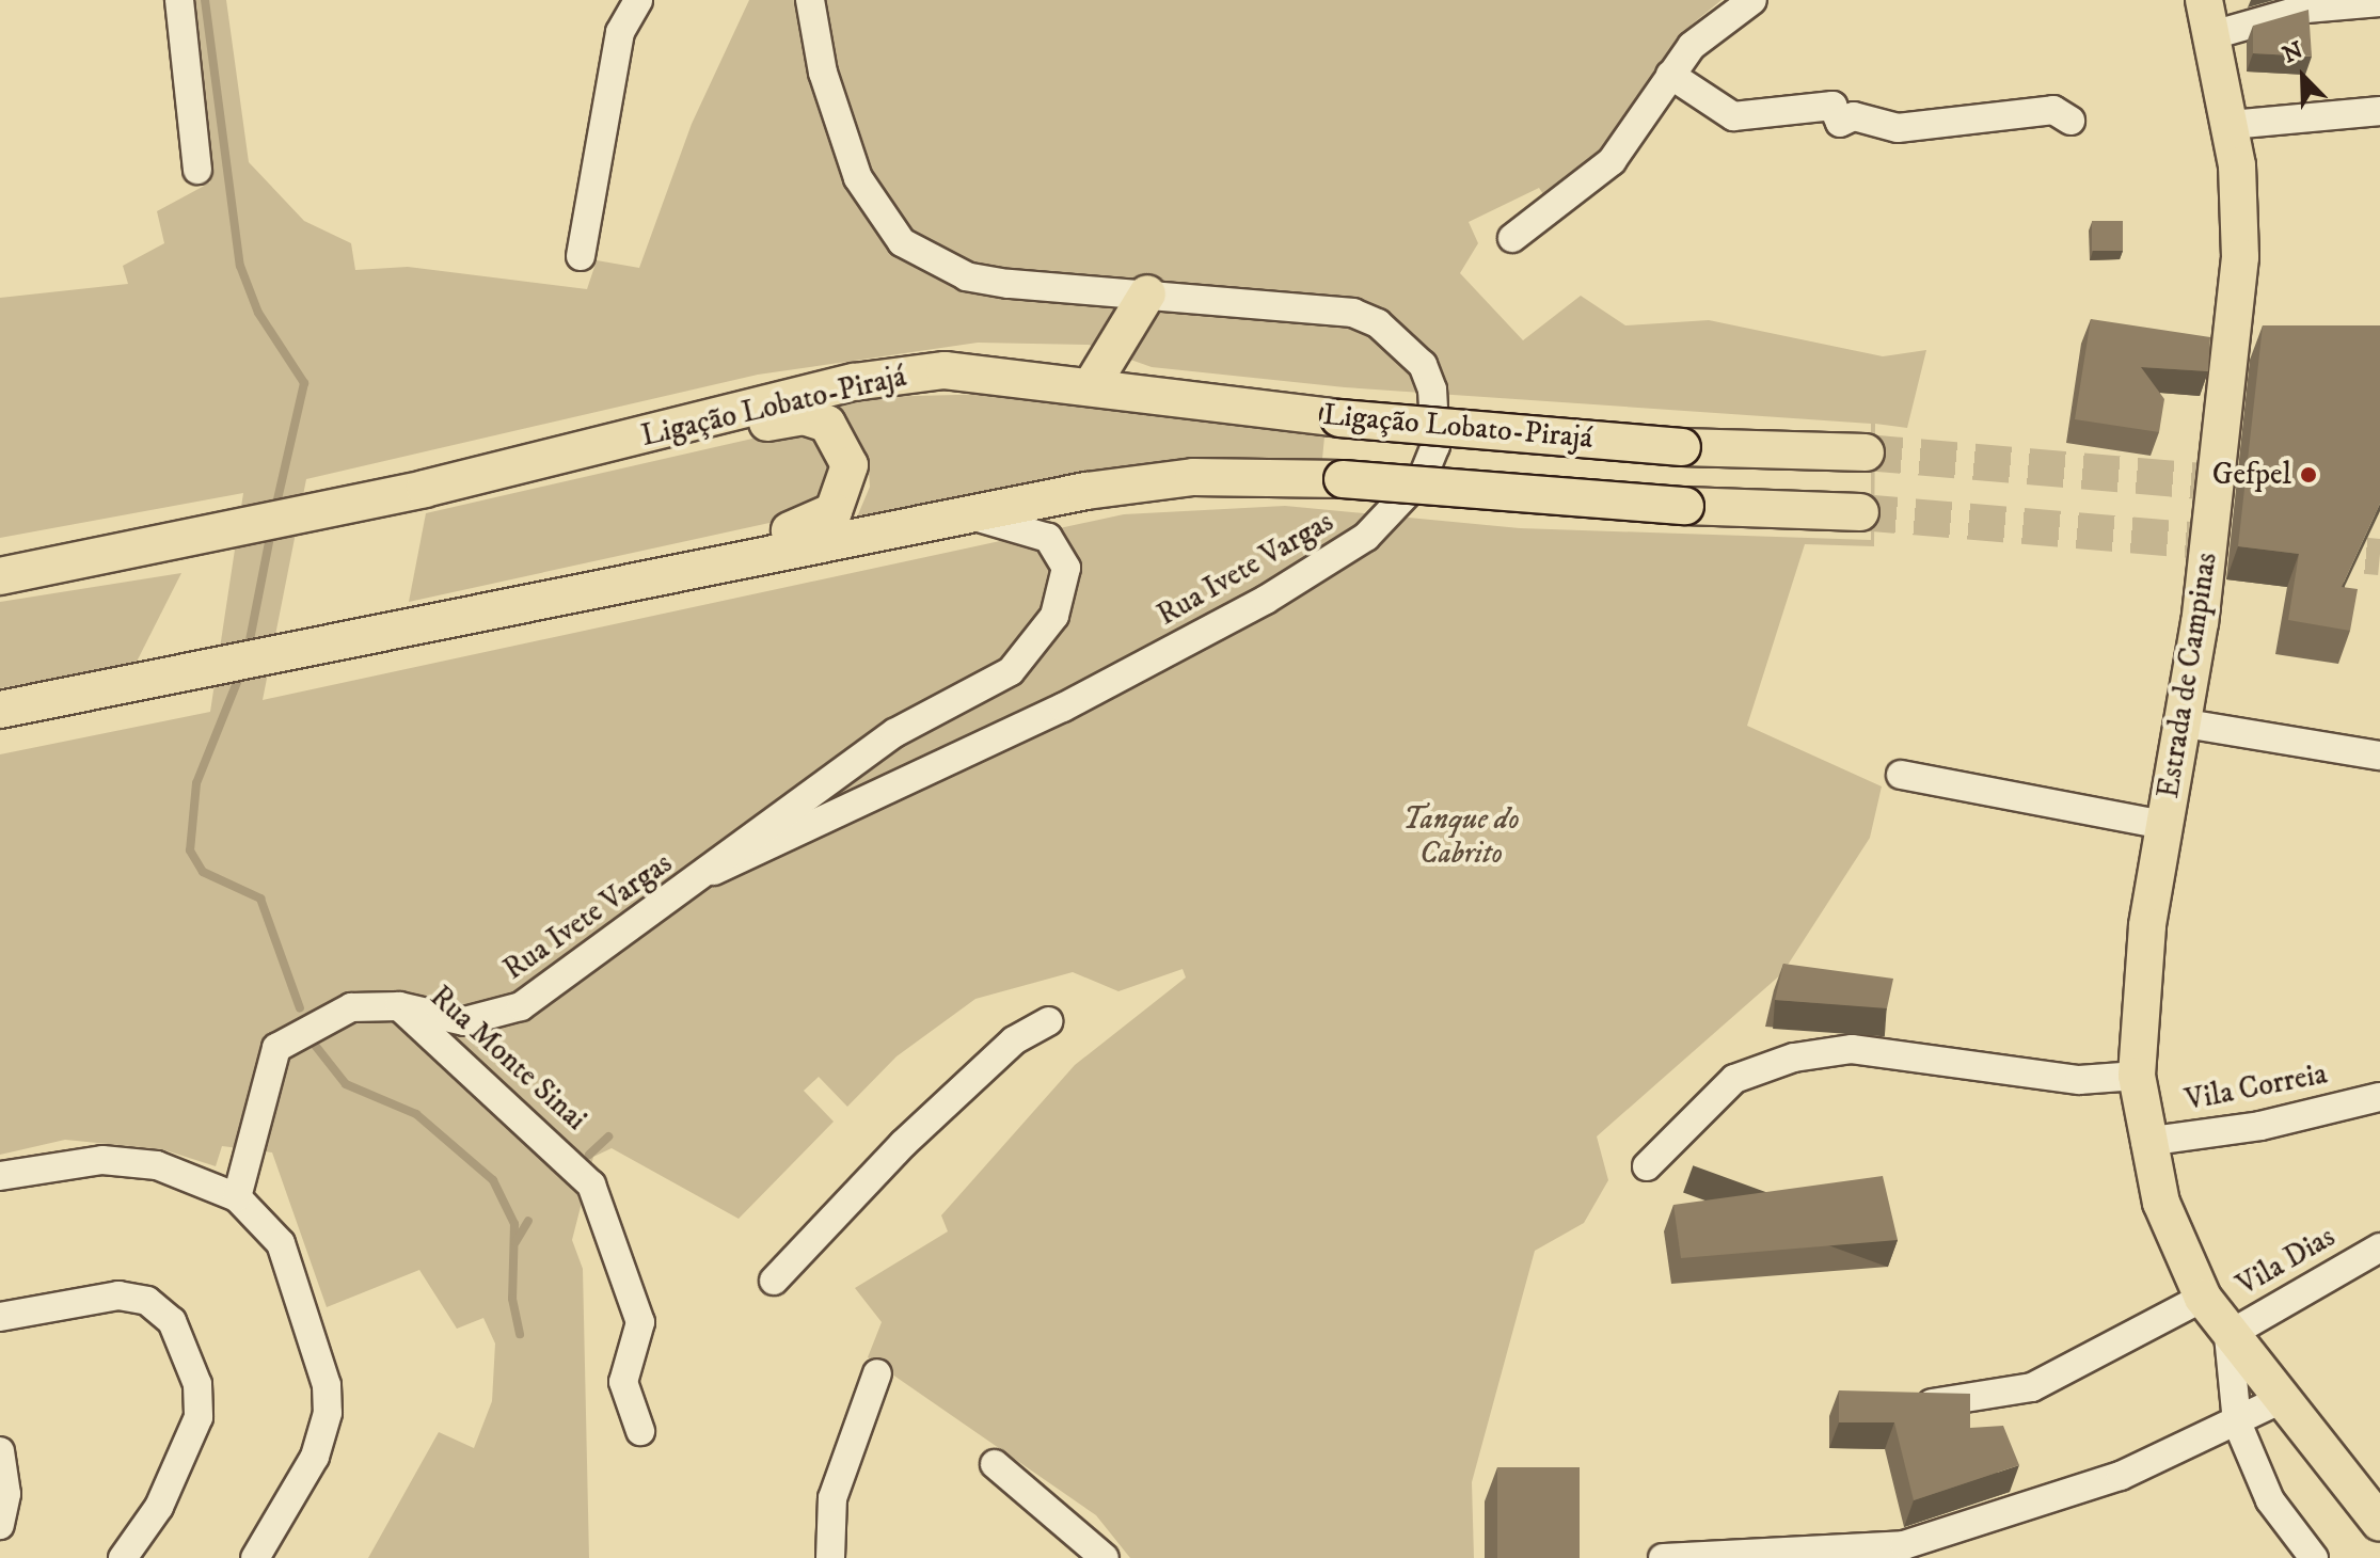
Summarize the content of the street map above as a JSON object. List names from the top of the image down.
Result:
{
  "streets": {
    "main road": ["Ligação Lobato-Pirajá", "Estrada de Campinas"],
    "street": [
      "Rua Ivete Vargas",
      "Rua Monte Sinai",
      "Vila Correia",
      "Vila Dias"
    ]
  },
  "crossings": [
    ["Ligação Lobato-Pirajá", "Rua Ivete Vargas"],
    ["Rua Ivete Vargas", "Rua Monte Sinai"],
    ["Estrada de Campinas", "Vila Correia"],
    ["Estrada de Campinas", "Vila Dias"]
  ],
  "parks": ["Tanque do Cabrito"],
  "places": ["Gefpel"],
  "north": "top left"
}
